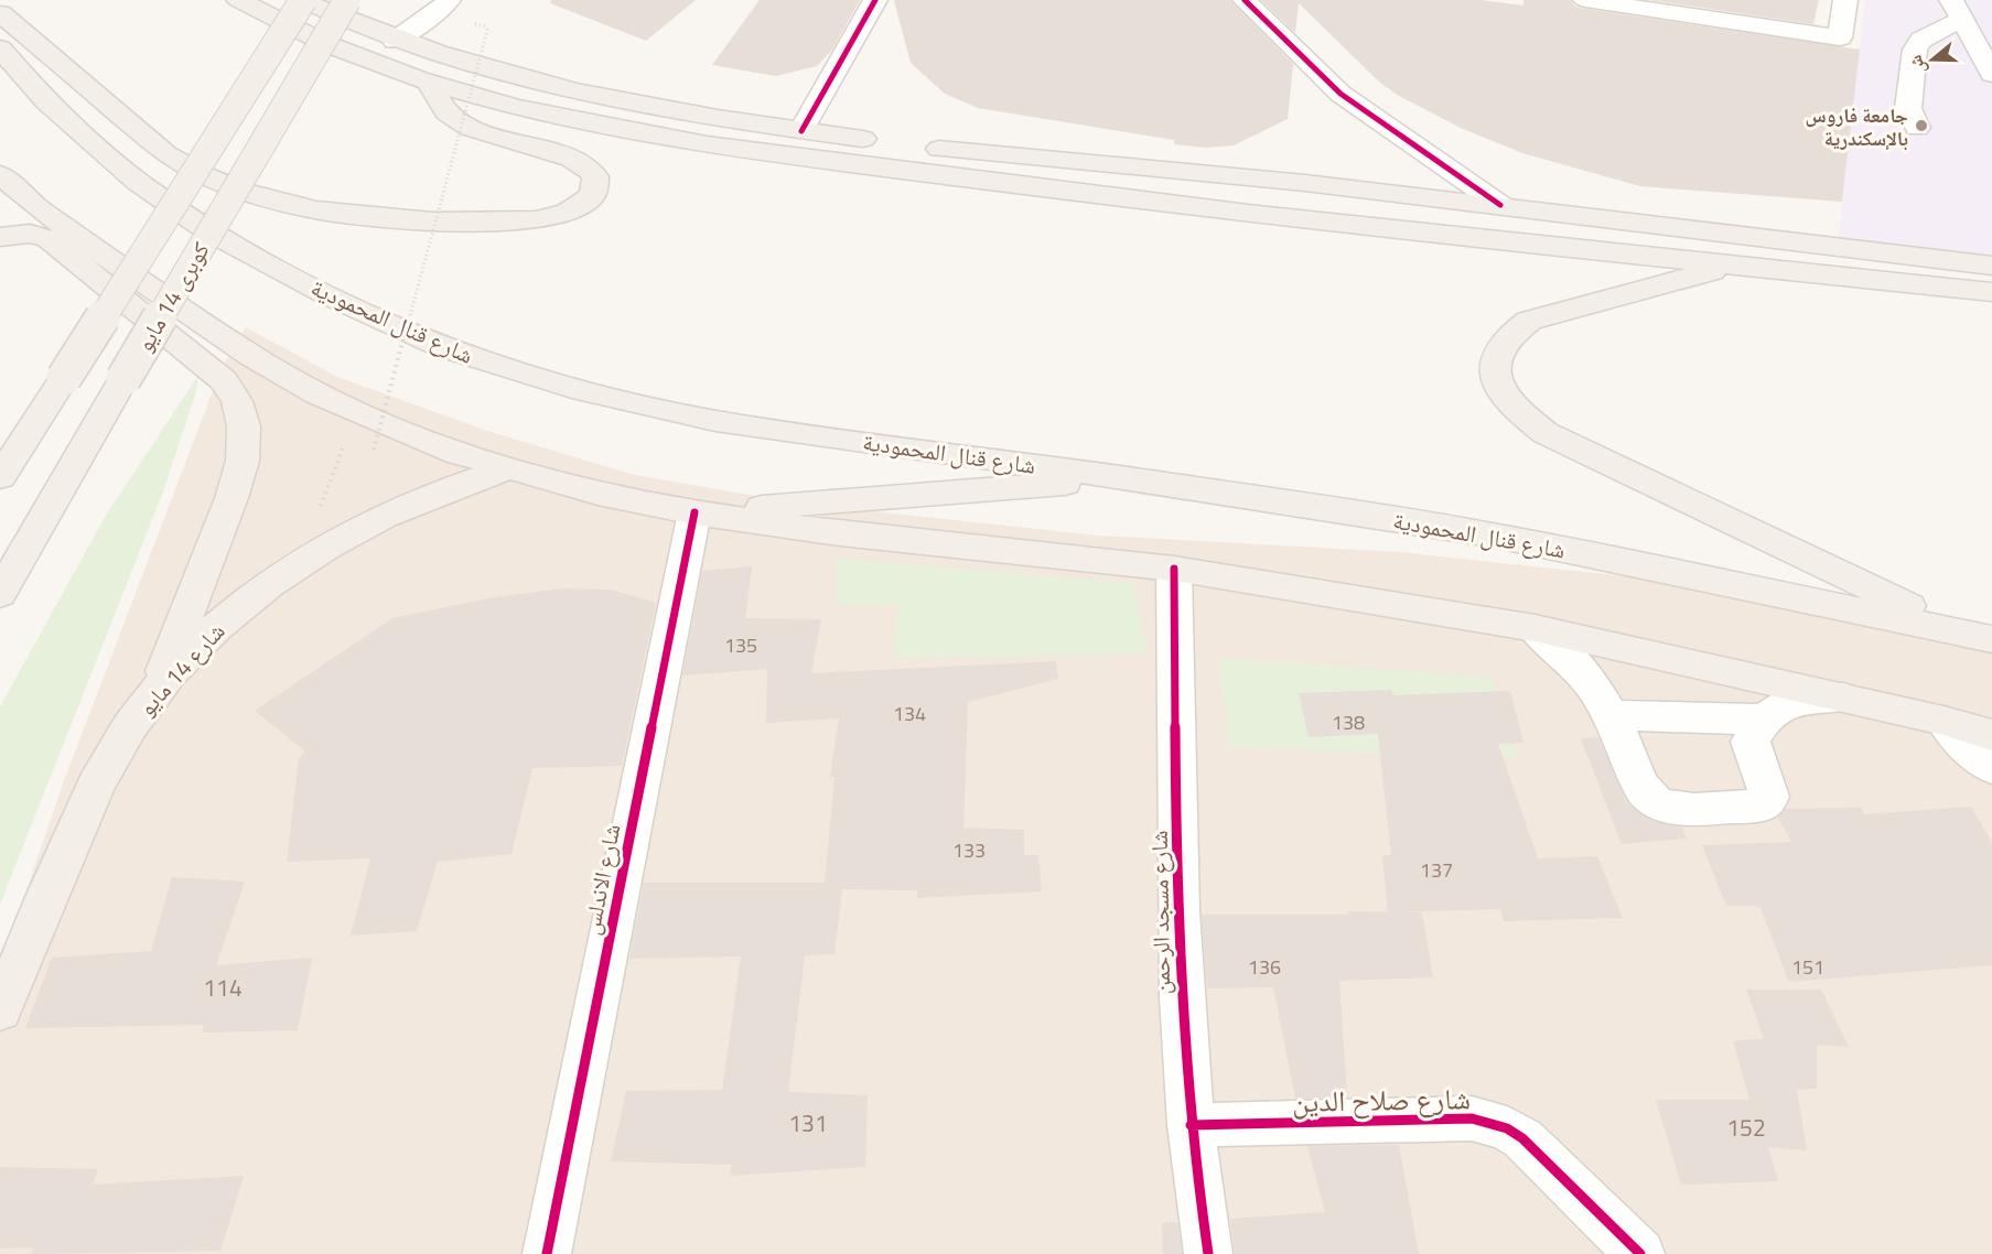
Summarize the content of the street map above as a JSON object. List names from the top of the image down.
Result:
{
  "streets": {
    "main road": ["كوبرى 14 مايو", "شارع قنال المحمودية", "شارع 14 مايو"],
    "street": ["شارع الاندلس", "شارع مسجد الرحمن", "شارع صلاح الدين"]
  },
  "crossings": [
    ["شارع مسجد الرحمن", "شارع صلاح الدين"]
  ],
  "places": ["جامعة فاروس بالإسكندرية"],
  "house_numbers": [
    "135",
    "134",
    "138",
    "133",
    "137",
    "136",
    "151",
    "114",
    "131",
    "152"
  ],
  "north": "left"
}
